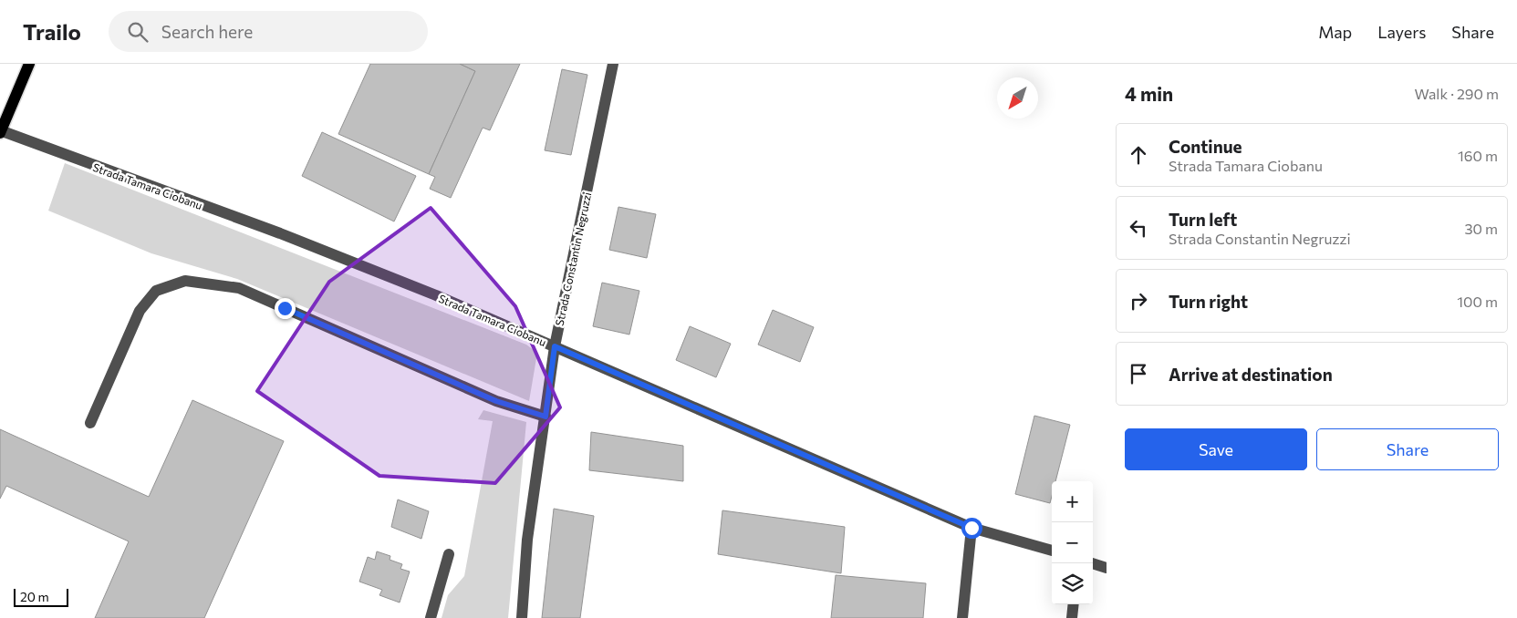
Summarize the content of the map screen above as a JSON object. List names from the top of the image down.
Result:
{
  "streets": {
    "street": ["Strada Tamara Ciobanu", "Strada Constantin Negruzzi"]
  },
  "crossings": [
    ["Strada Tamara Ciobanu", "Strada Constantin Negruzzi"]
  ],
  "scale_bar": "20 m",
  "north": "bottom left",
  "page": {
    "header": "Trailo",
    "search": "Search here",
    "nav": ["Map", "Layers", "Share"],
    "heading": ["4 min", "Walk · 290 m"],
    "list": [
      ["Continue", "Strada Tamara Ciobanu", "160 m"],
      ["Turn left", "Strada Constantin Negruzzi", "30 m"],
      ["Turn right", "100 m"],
      "Arrive at destination"
    ],
    "buttons": ["Save", "Share"],
    "map_buttons": ["+", "−"],
    "scale": "20 m"
  }
}
